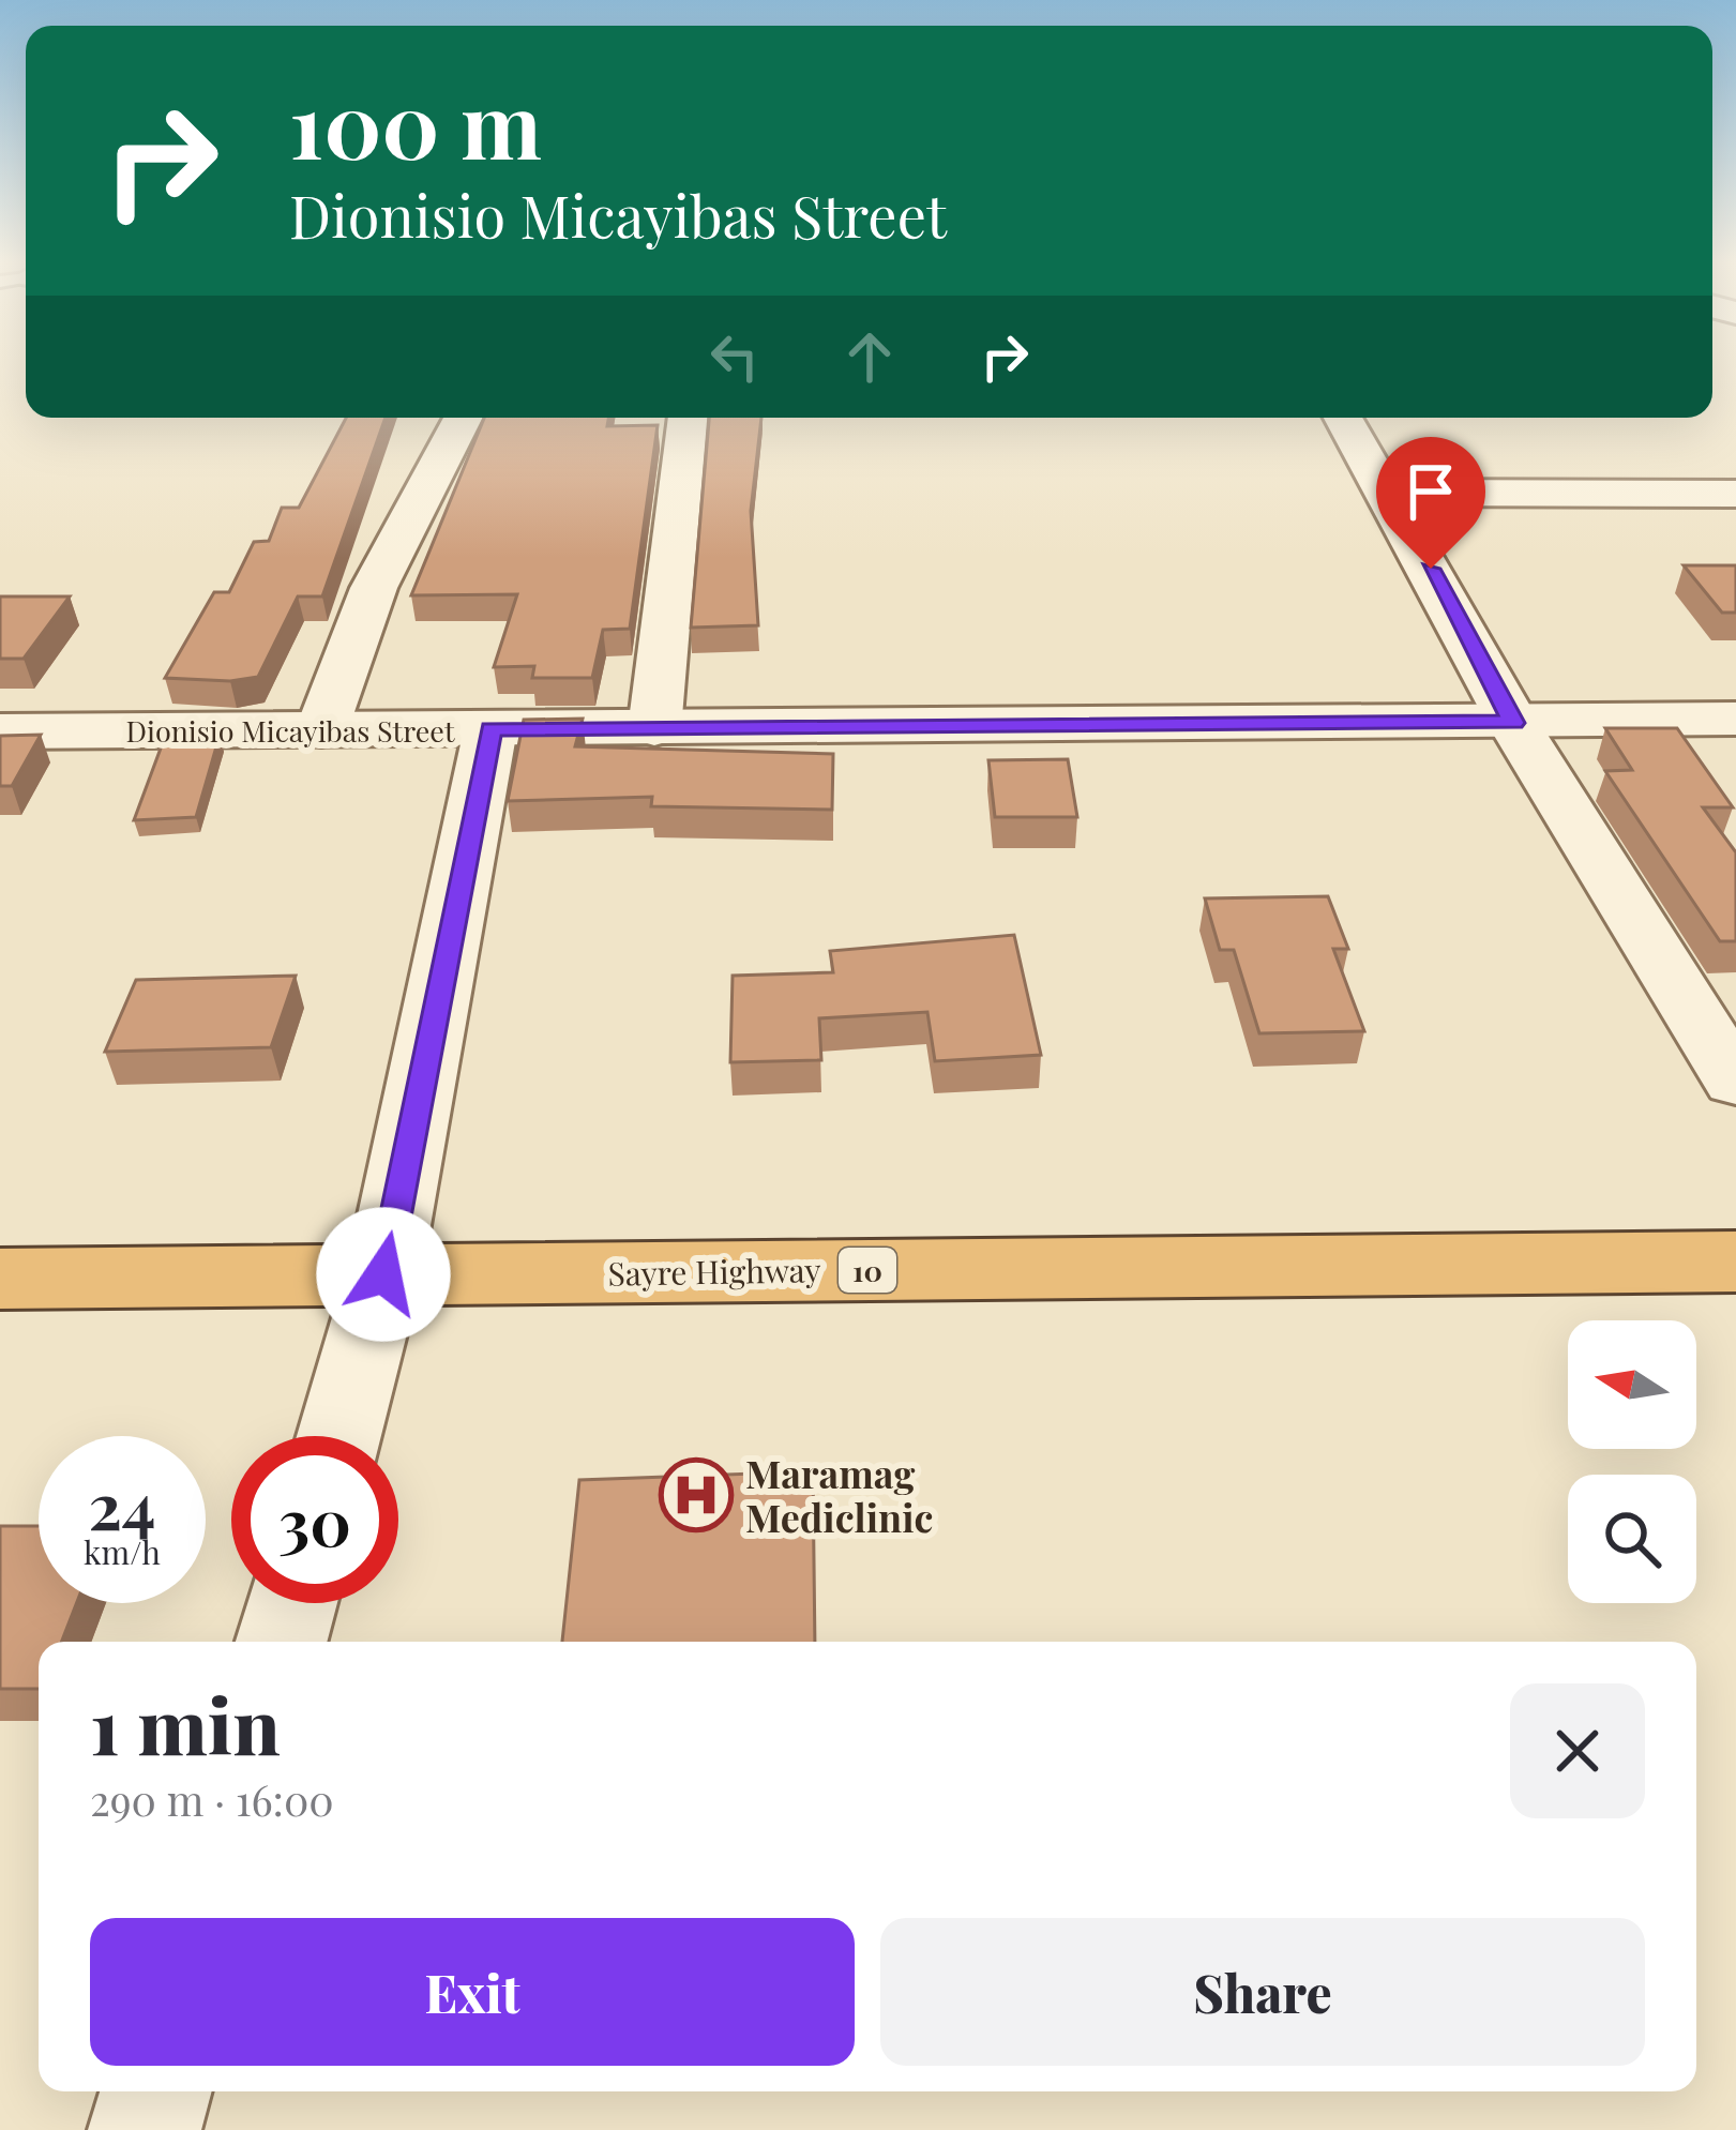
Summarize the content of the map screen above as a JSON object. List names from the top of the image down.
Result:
{
  "streets": {
    "highway": ["10", "Sayre Highway"],
    "street": ["Dionisio Micayibas Street"]
  },
  "places": {
    "hospital": ["Maramag Mediclinic"]
  },
  "north": "left",
  "page": {
    "turn": ["100 m", "Dionisio Micayibas Street"],
    "speed": "24 km/h",
    "limit": "30",
    "heading": ["1 min", "290 m · 16:00"],
    "buttons": ["Exit", "Share"]
  }
}
